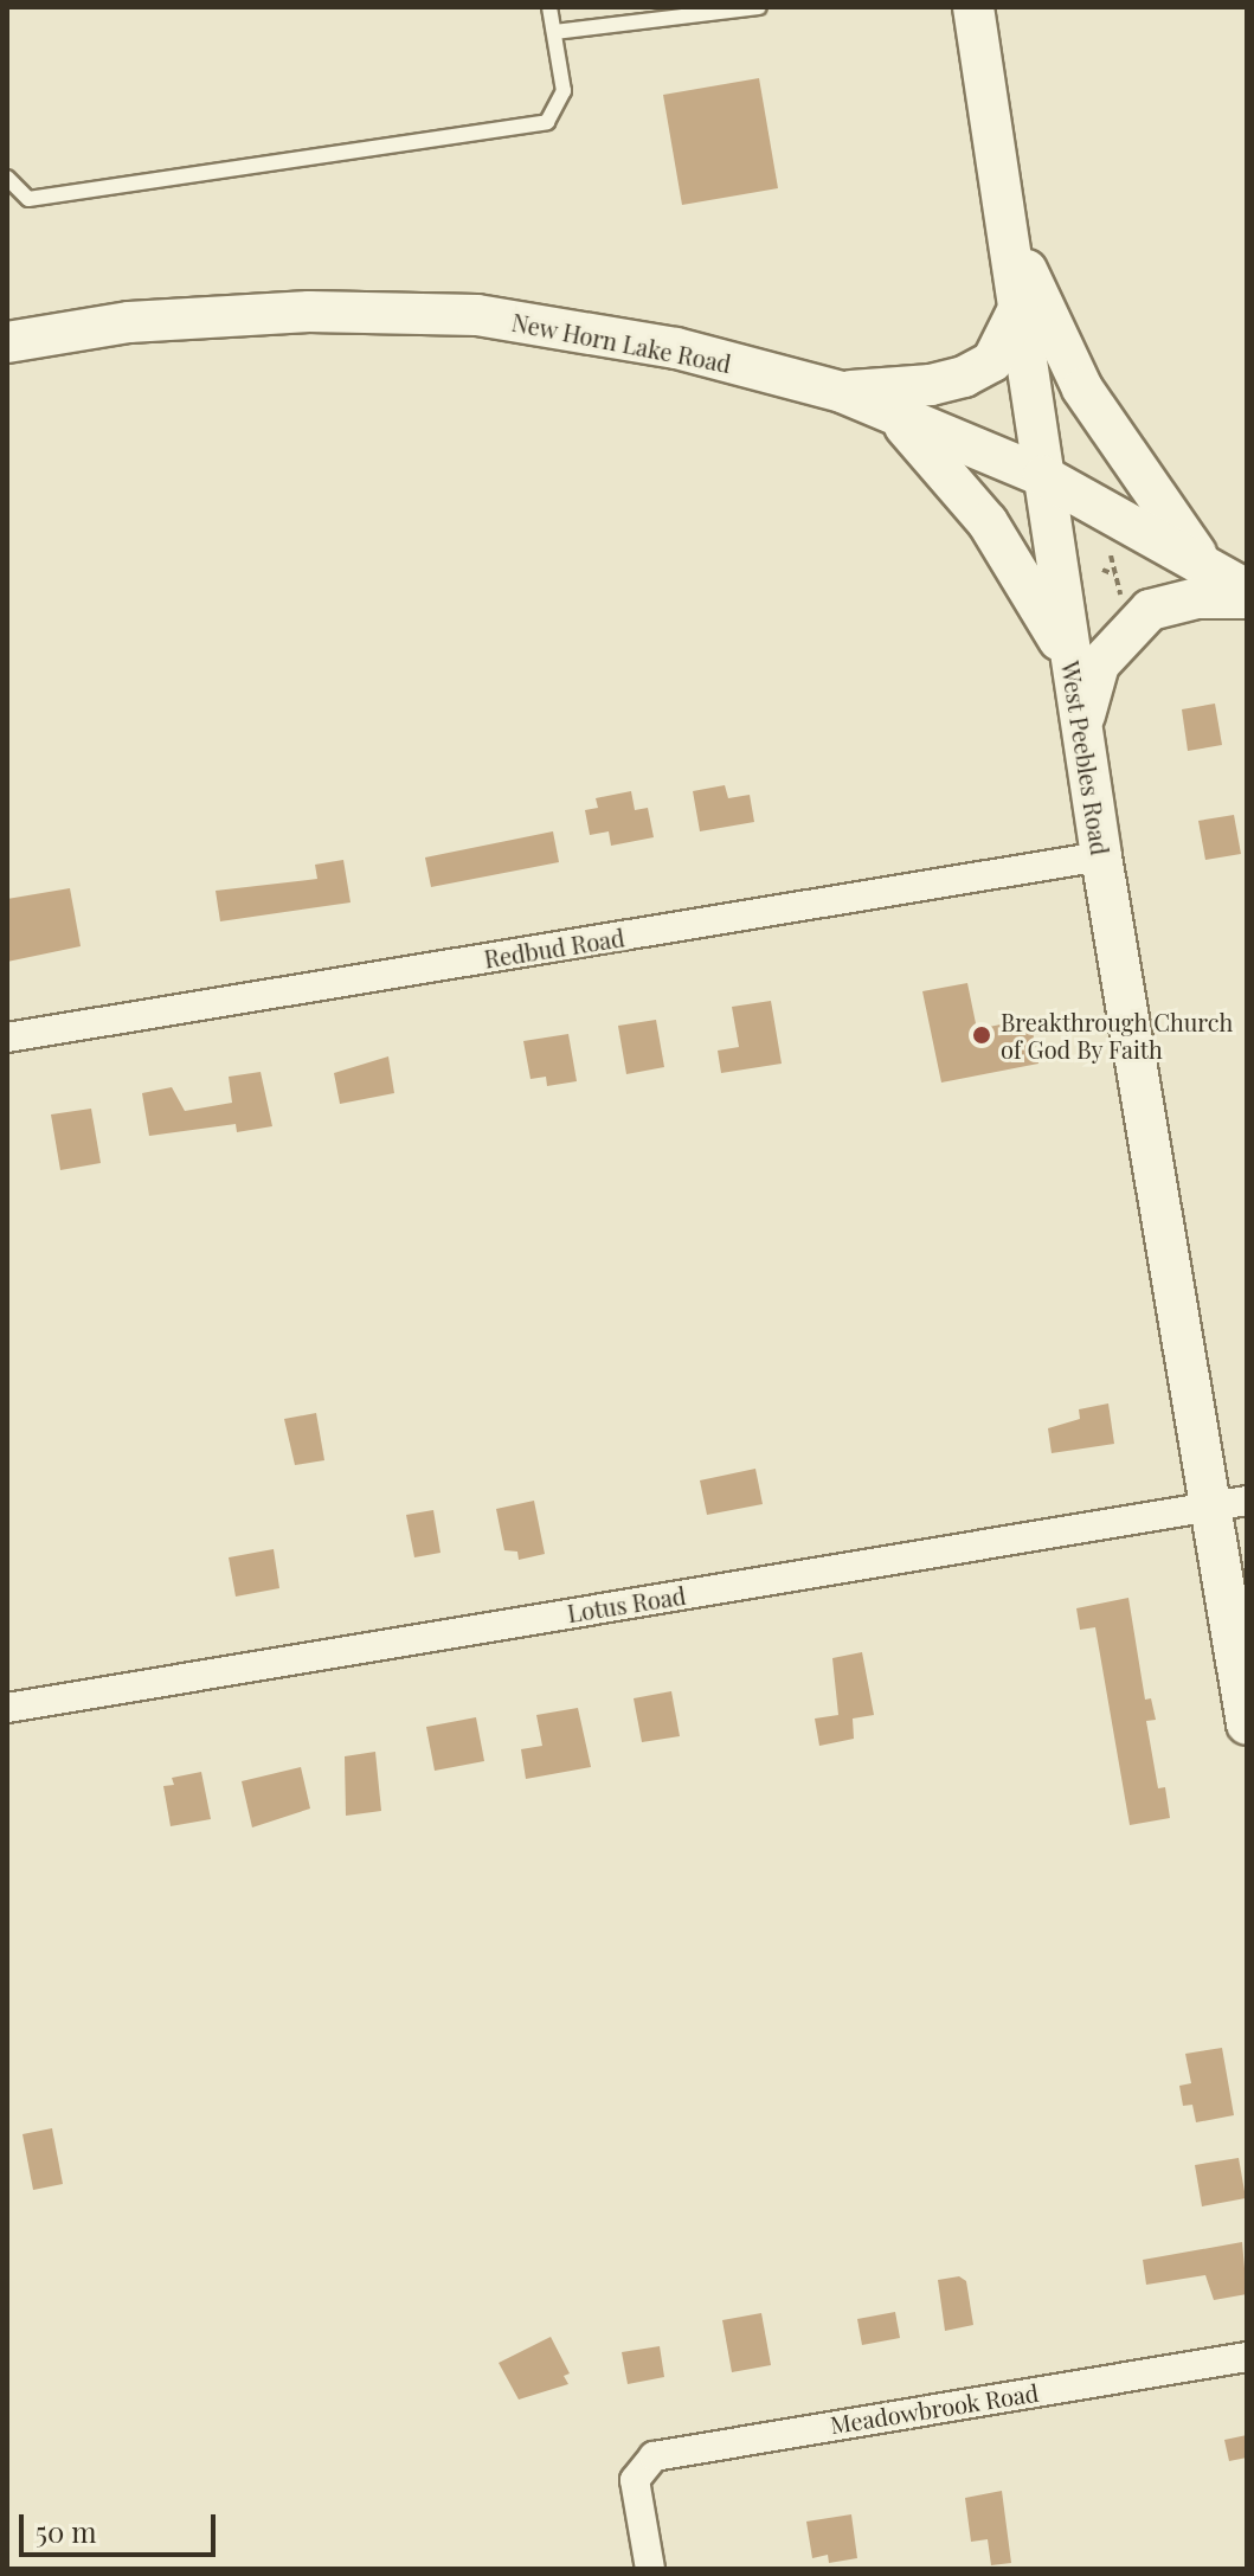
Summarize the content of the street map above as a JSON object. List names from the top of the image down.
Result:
{
  "streets": {
    "main road": ["New Horn Lake Road", "West Peebles Road"],
    "street": ["Redbud Road", "Lotus Road", "Meadowbrook Road"]
  },
  "crossings": [
    ["New Horn Lake Road", "West Peebles Road"],
    ["West Peebles Road", "Redbud Road"],
    ["West Peebles Road", "Lotus Road"]
  ],
  "places": ["Breakthrough Church of God By Faith"],
  "scale_bar": "50 m"
}
